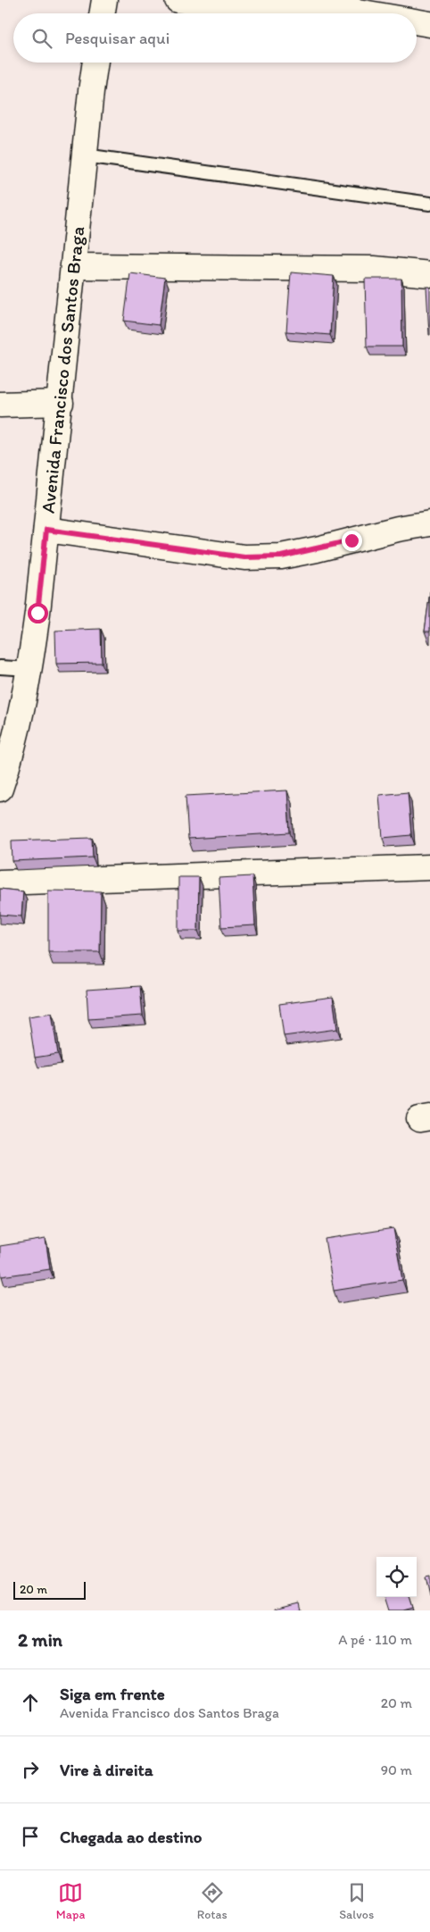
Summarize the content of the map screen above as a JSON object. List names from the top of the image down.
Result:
{
  "streets": {
    "street": ["Avenida Francisco dos Santos Braga"]
  },
  "scale_bar": "20 m",
  "page": {
    "search": "Pesquisar aqui",
    "scale": "20 m",
    "heading": ["2 min", "A pé · 110 m"],
    "list": [
      ["Siga em frente", "Avenida Francisco dos Santos Braga", "20 m"],
      ["Vire à direita", "90 m"],
      "Chegada ao destino"
    ],
    "nav": ["Mapa", "Rotas", "Salvos"]
  }
}
